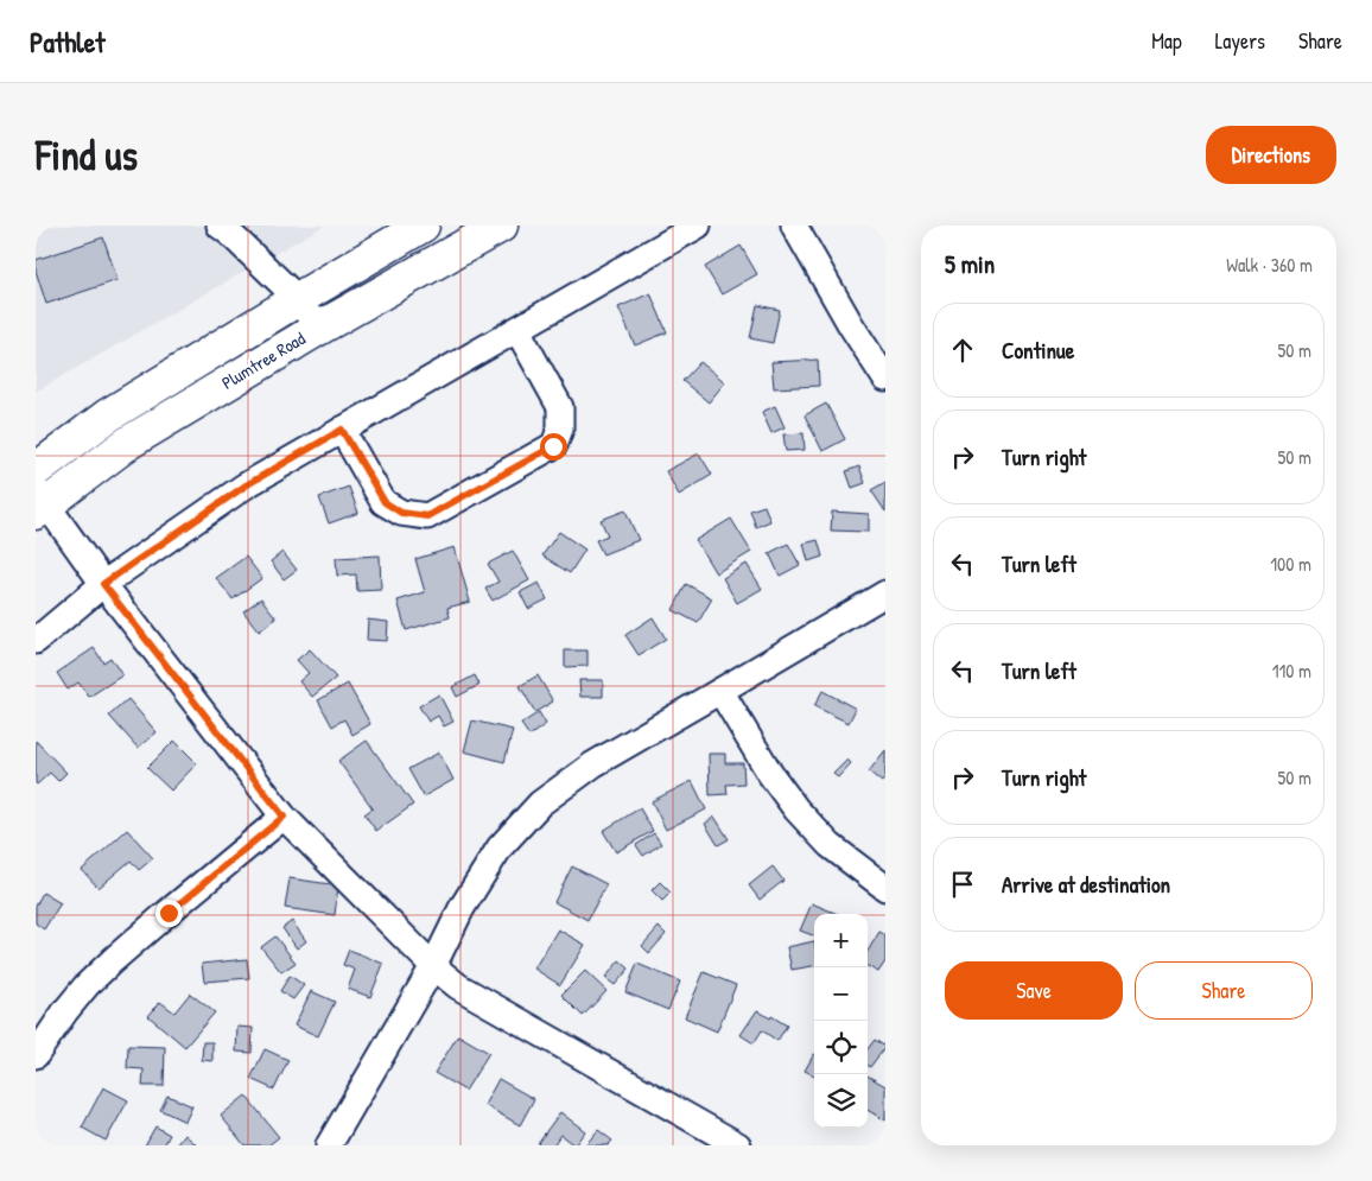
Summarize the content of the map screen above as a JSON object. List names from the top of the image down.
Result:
{
  "streets": {
    "highway": ["Plumtree Road"]
  },
  "page": {
    "header": "Pathlet",
    "nav": ["Map", "Layers", "Share"],
    "buttons": [
      "Directions",
      ["Save", "Share"]
    ],
    "title": "Find us",
    "heading": ["5 min", "Walk · 360 m"],
    "list": [
      ["Continue", "50 m"],
      ["Turn right", "50 m"],
      ["Turn left", "100 m"],
      ["Turn left", "110 m"],
      ["Turn right", "50 m"],
      "Arrive at destination"
    ],
    "map_buttons": ["+", "−"]
  }
}
